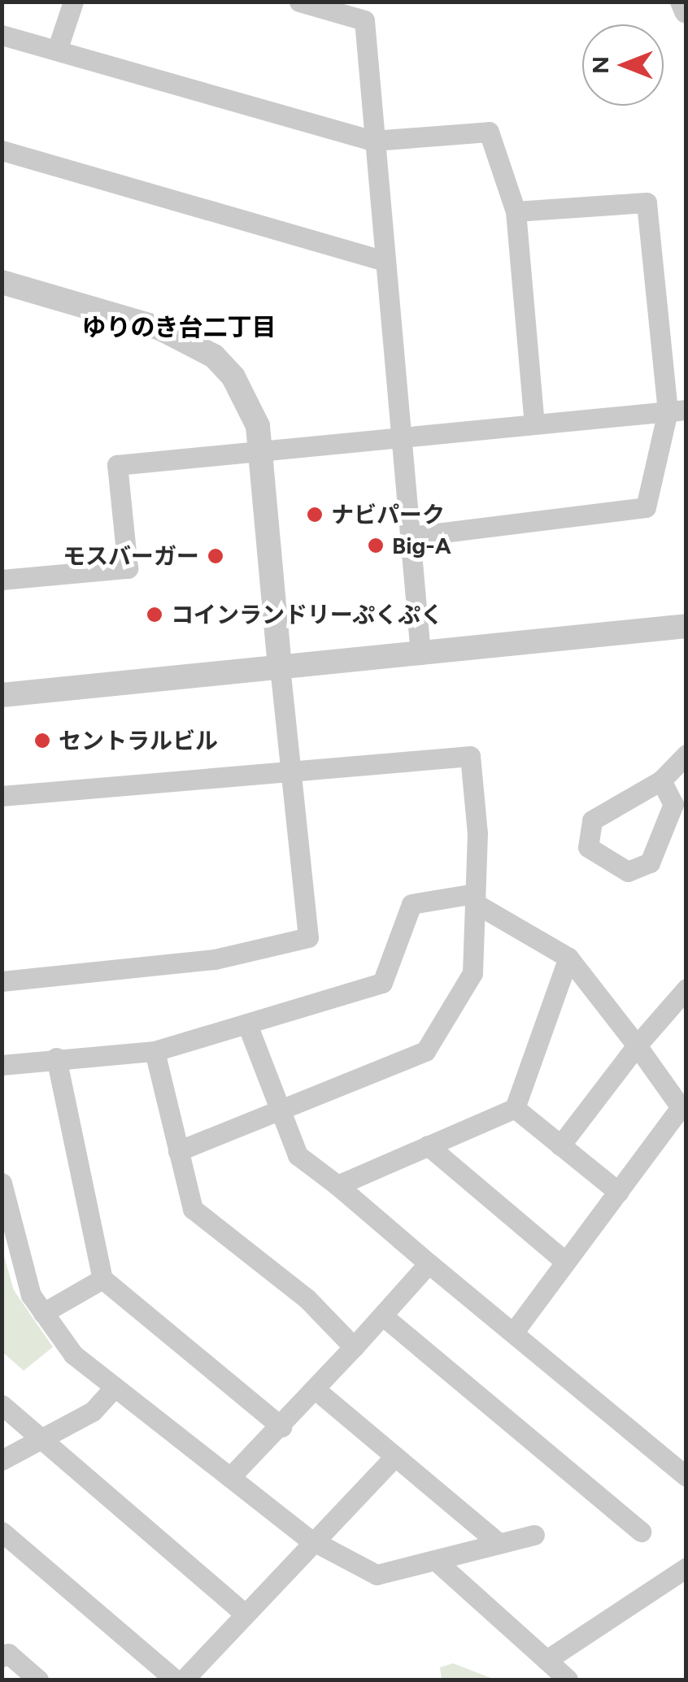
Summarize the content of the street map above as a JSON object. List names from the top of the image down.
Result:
{
  "districts": ["ゆりのき台二丁目"],
  "places": [
    "ナビパーク",
    "Big-A",
    "モスバーガー",
    "コインランドリーぷくぷく",
    "セントラルビル"
  ],
  "north": "left"
}
